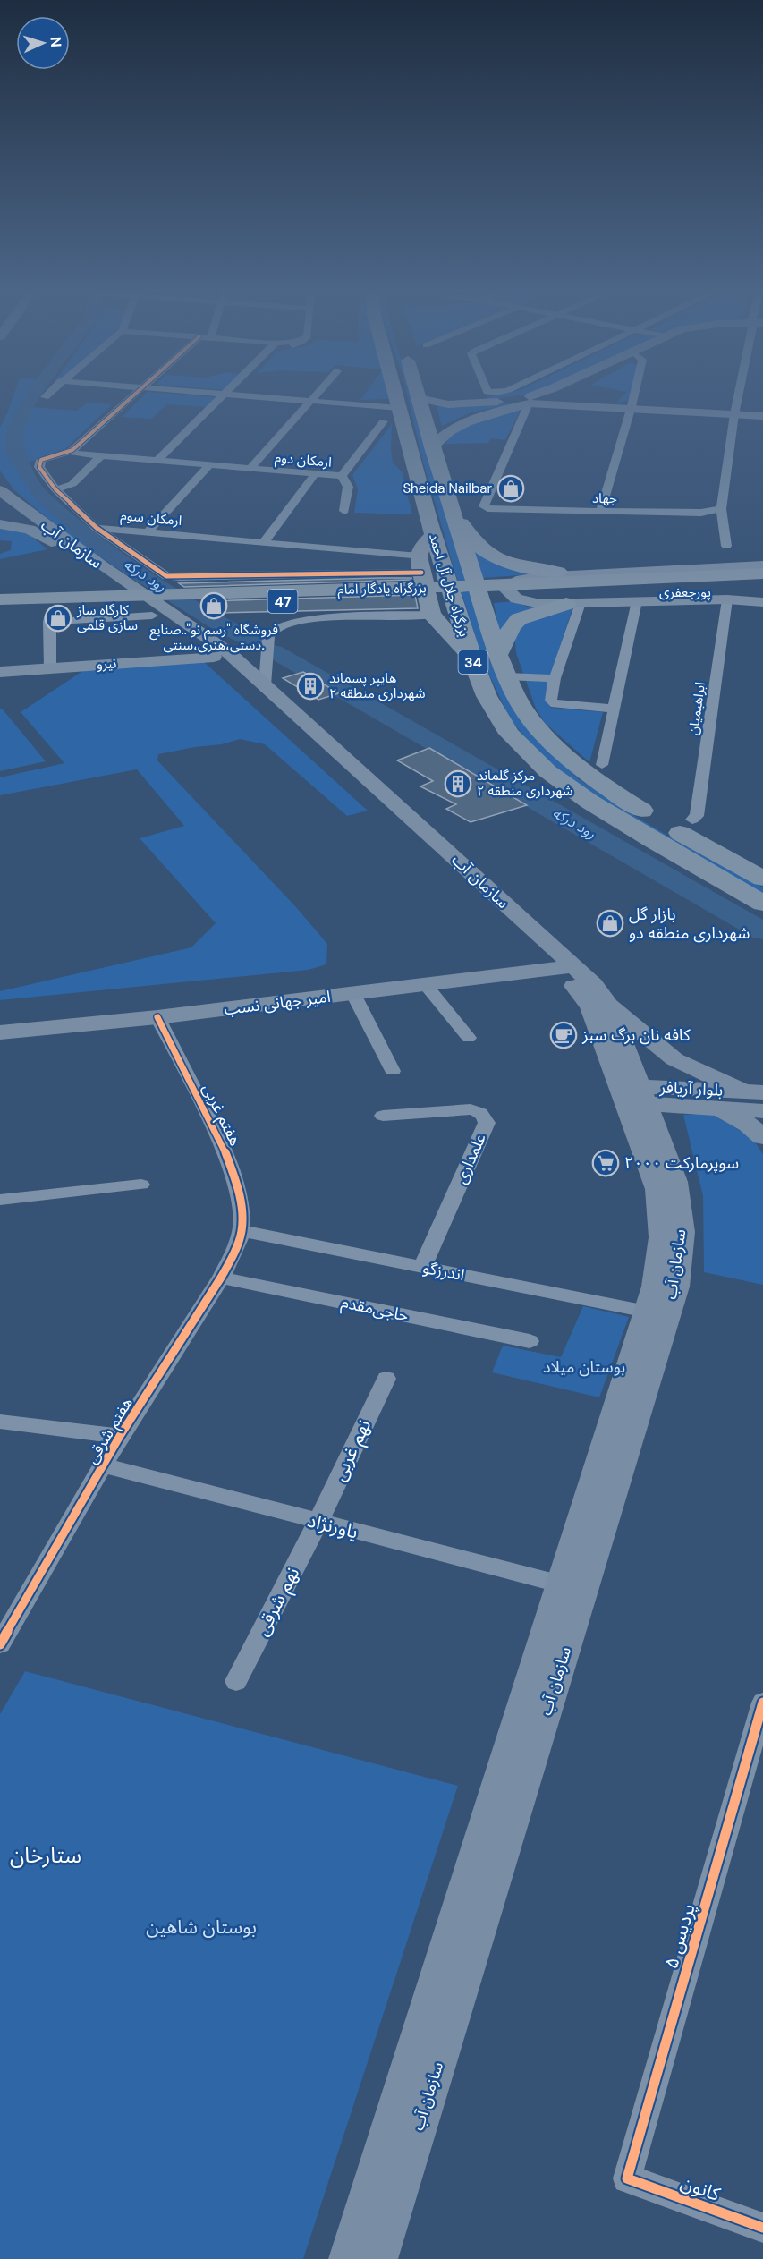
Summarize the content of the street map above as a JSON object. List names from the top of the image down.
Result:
{
  "streets": {
    "highway": [
      "بزرگراه جلال آل احمد",
      "بزرگراه یادگار امام",
      "47",
      "34"
    ],
    "main road": [
      "سازمان آب",
      "پورجعفری",
      "نیرو",
      "امیر جهانی نسب",
      "بلوار آریافر"
    ],
    "street": [
      "ارمکان دوم",
      "جهاد",
      "ارمکان سوم",
      "ابراهیمیان",
      "هفتم غربی",
      "علمداری",
      "اندرزگو",
      "حاجی‌مقدم",
      "هفتم شرقی",
      "نهم غربی",
      "یاورنژاد",
      "نهم شرقی",
      "پردیس ۵",
      "کانون"
    ]
  },
  "crossings": [
    ["ارمکان دوم", "ارمکان سوم"],
    ["سازمان آب", "نیرو"],
    ["سازمان آب", "امیر جهانی نسب"],
    ["سازمان آب", "بلوار آریافر"],
    ["سازمان آب", "اندرزگو"],
    ["سازمان آب", "یاورنژاد"],
    ["بزرگراه یادگار امام", "پورجعفری"],
    ["امیر جهانی نسب", "هفتم غربی"],
    ["هفتم غربی", "اندرزگو"],
    ["هفتم غربی", "هفتم شرقی"],
    ["علمداری", "اندرزگو"],
    ["اندرزگو", "هفتم شرقی"],
    ["حاجی‌مقدم", "هفتم شرقی"],
    ["هفتم شرقی", "یاورنژاد"],
    ["نهم غربی", "یاورنژاد"],
    ["نهم غربی", "نهم شرقی"],
    ["یاورنژاد", "نهم شرقی"],
    ["پردیس ۵", "کانون"]
  ],
  "districts": ["ستارخان"],
  "water": ["رود درکه"],
  "parks": ["بوستان میلاد", "بوستان شاهین"],
  "places": {
    "shop": [
      "Sheida Nailbar",
      "فروشگاه \"رسم نو\"..صنایع دستی،هنری،سنتی.",
      "کارگاه ساز سازی قلمی",
      "بازار گل شهرداری منطقه دو"
    ],
    "building": ["هایپر پسماند شهرداری منطقه ۲", "مرکز گلماند شهرداری منطقه ۲"],
    "cafe": ["کافه نان برگ سبز"],
    "supermarket": ["سوپرمارکت ۲۰۰۰"]
  },
  "north": "right"
}
